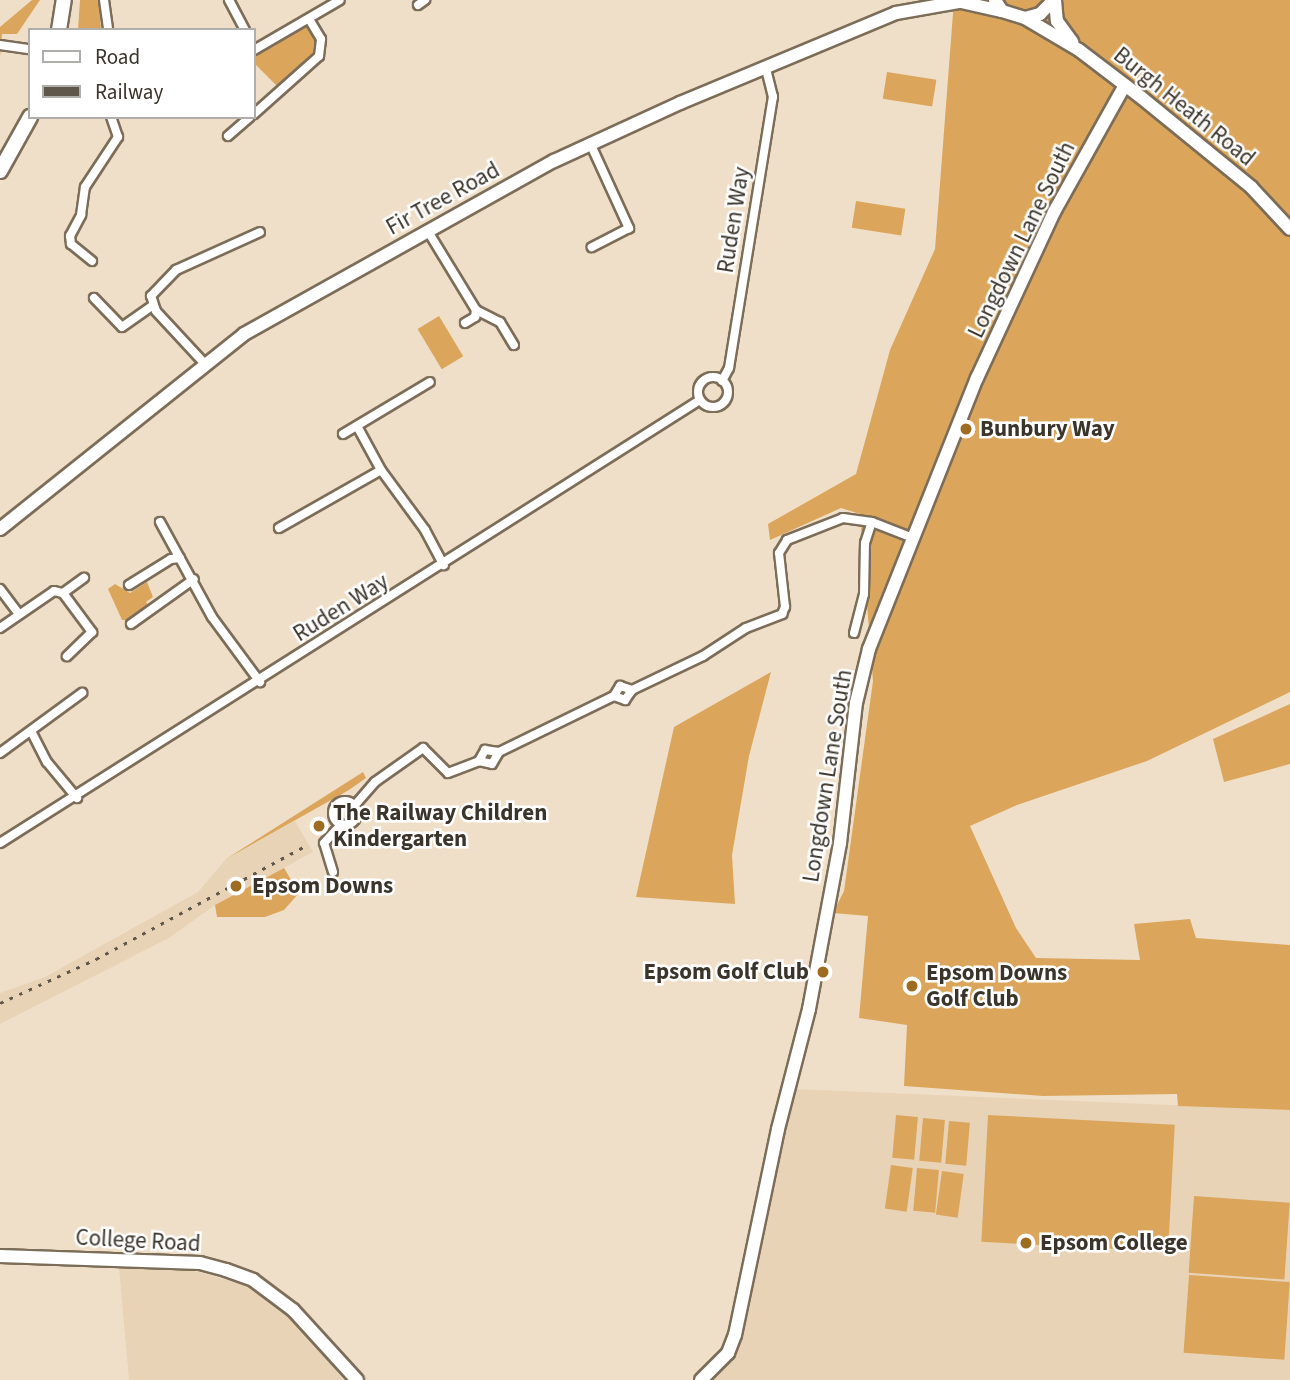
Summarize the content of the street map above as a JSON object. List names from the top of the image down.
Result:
{
  "streets": {
    "main road": [
      "Burgh Heath Road",
      "Fir Tree Road",
      "Longdown Lane South",
      "College Road"
    ],
    "street": ["Ruden Way"]
  },
  "crossings": [
    ["Burgh Heath Road", "Fir Tree Road"],
    ["Burgh Heath Road", "Longdown Lane South"],
    ["Fir Tree Road", "Ruden Way"]
  ],
  "places": [
    "Bunbury Way",
    "The Railway Children Kindergarten",
    "Epsom Downs",
    "Epsom Golf Club",
    "Epsom Downs Golf Club",
    "Epsom College"
  ],
  "legend": ["Road", "Railway"]
}
